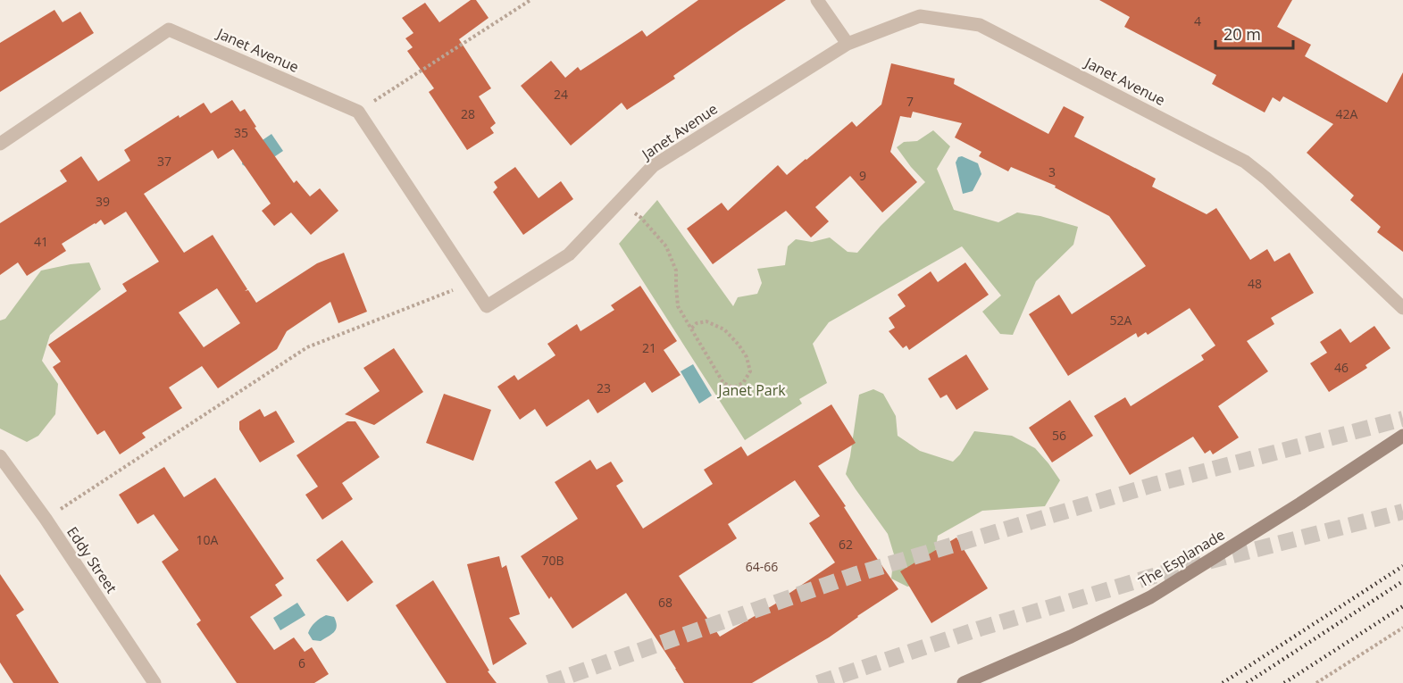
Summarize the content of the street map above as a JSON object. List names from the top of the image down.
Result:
{
  "streets": {
    "main road": ["The Esplanade"],
    "street": ["Janet Avenue", "Eddy Street"]
  },
  "parks": ["Janet Park"],
  "house_numbers": [
    "4",
    "24",
    "7",
    "28",
    "42A",
    "35",
    "37",
    "3",
    "9",
    "39",
    "41",
    "48",
    "52A",
    "21",
    "46",
    "23",
    "56",
    "10A",
    "62",
    "70B",
    "64-66",
    "68",
    "6"
  ],
  "scale_bar": "20 m"
}
